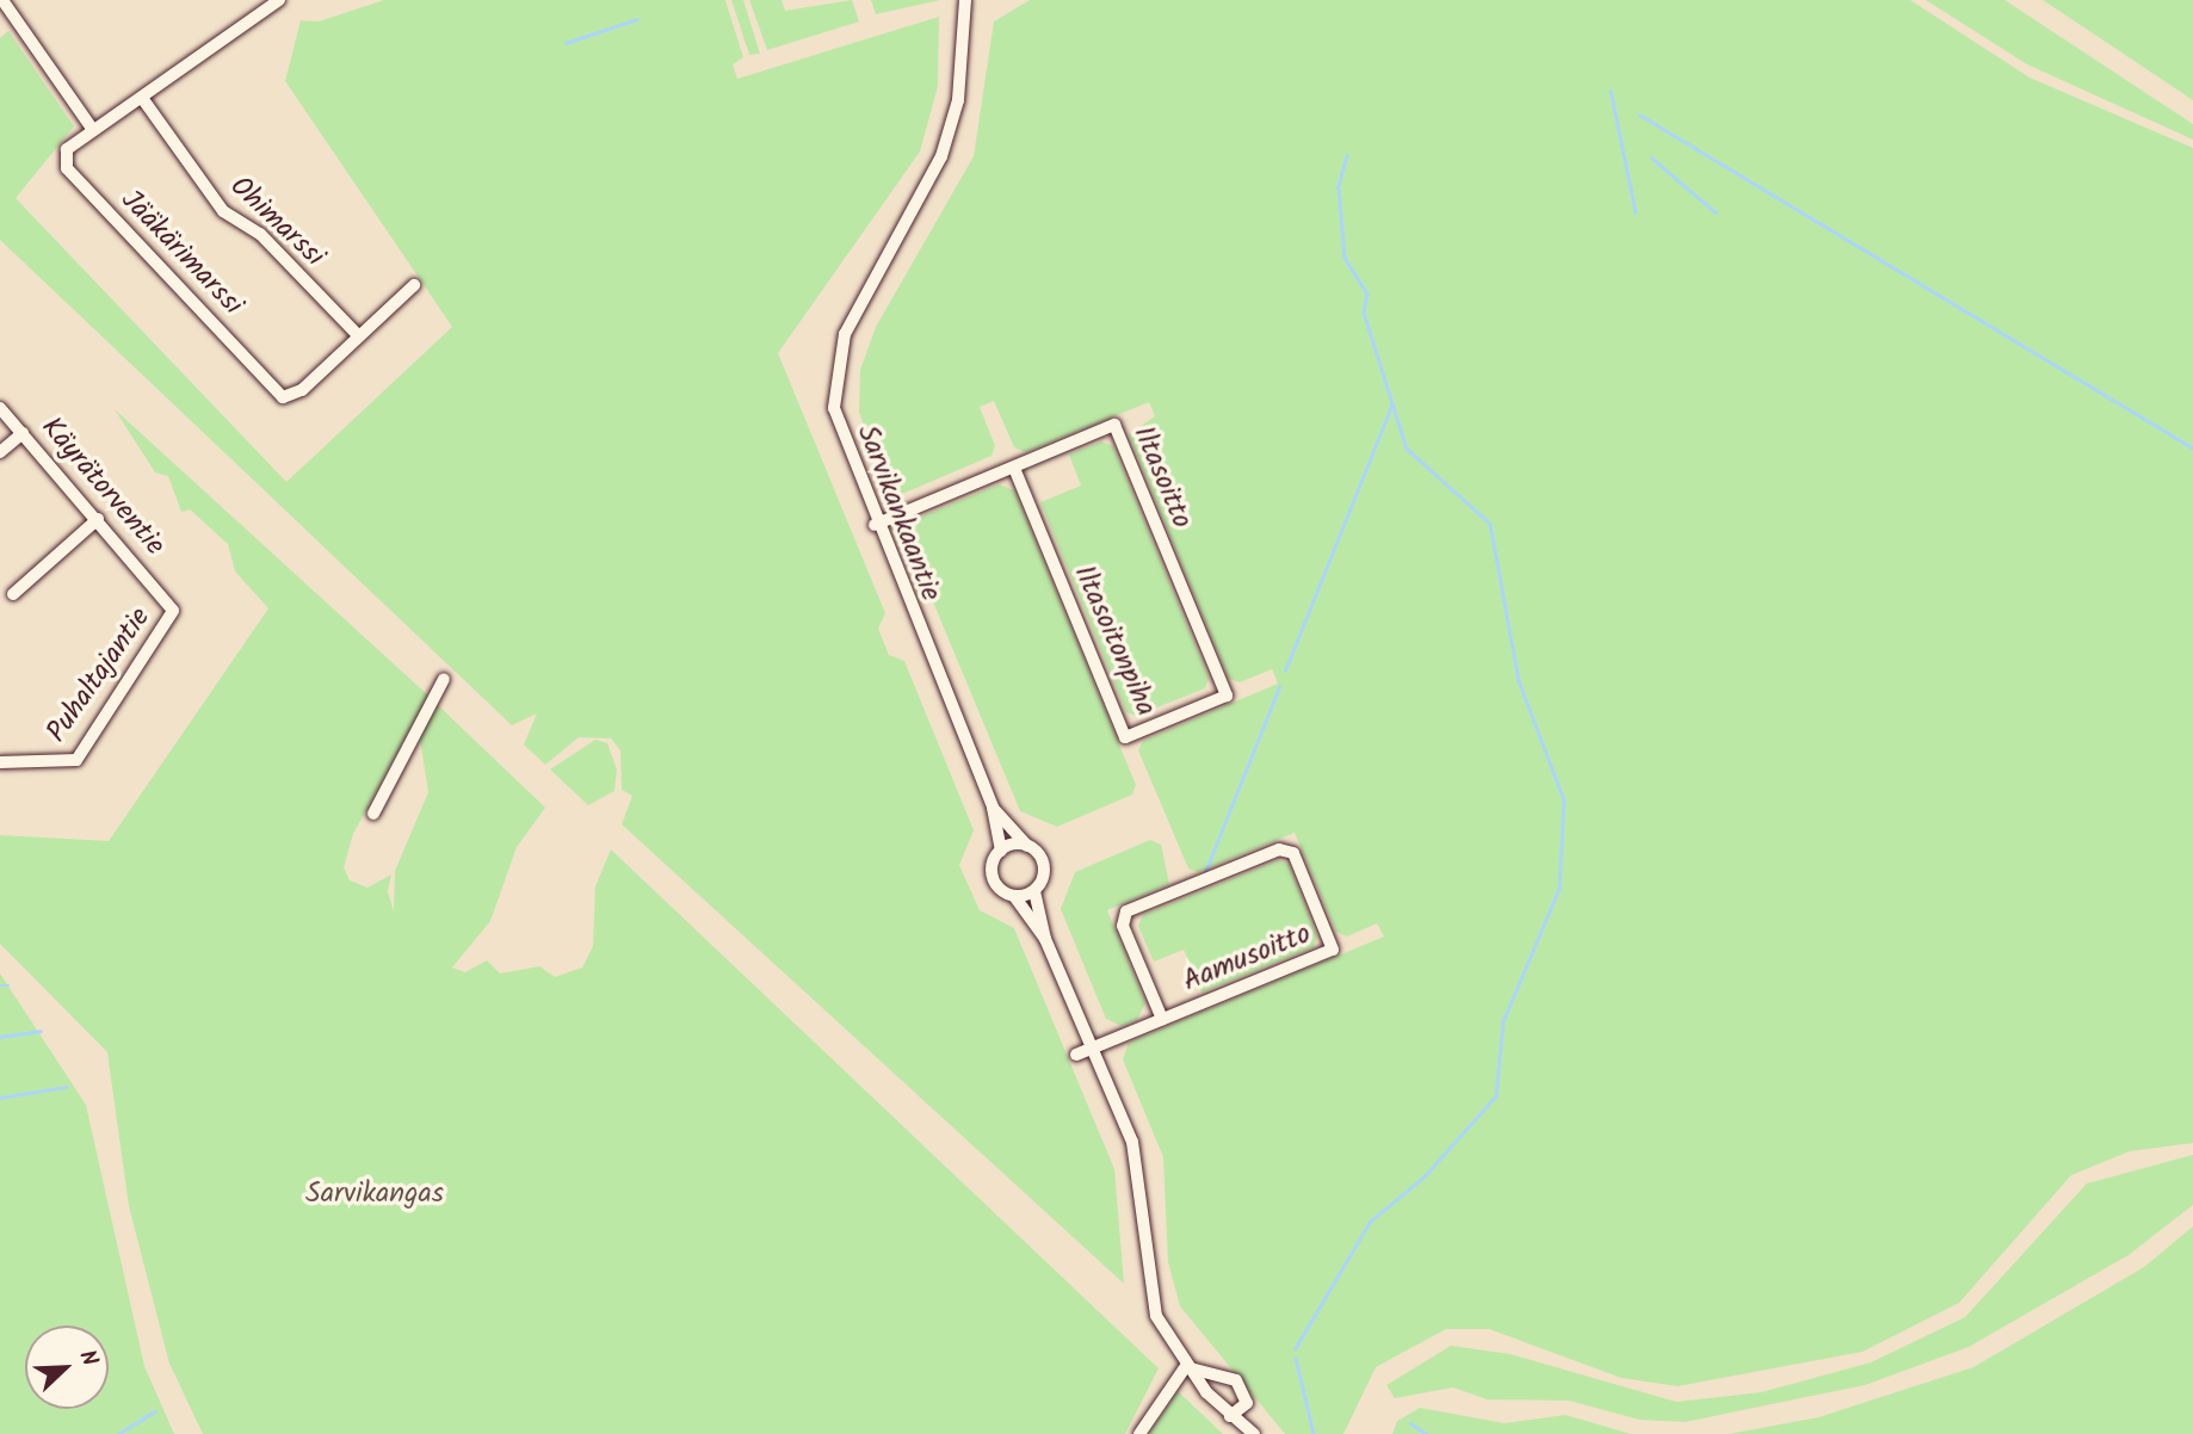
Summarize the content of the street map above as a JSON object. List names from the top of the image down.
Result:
{
  "streets": {
    "street": [
      "Ohimarssi",
      "Jääkärimarssi",
      "Iltasoitto",
      "Käyrätorventie",
      "Sarvikankaantie",
      "Iltasoitonpiha",
      "Puhaltajantie",
      "Aamusoitto"
    ]
  },
  "crossings": [
    ["Ohimarssi", "Jääkärimarssi"],
    ["Iltasoitto", "Sarvikankaantie"],
    ["Iltasoitto", "Iltasoitonpiha"],
    ["Käyrätorventie", "Puhaltajantie"],
    ["Sarvikankaantie", "Aamusoitto"]
  ],
  "parks": ["Sarvikangas"],
  "north": "top right"
}
